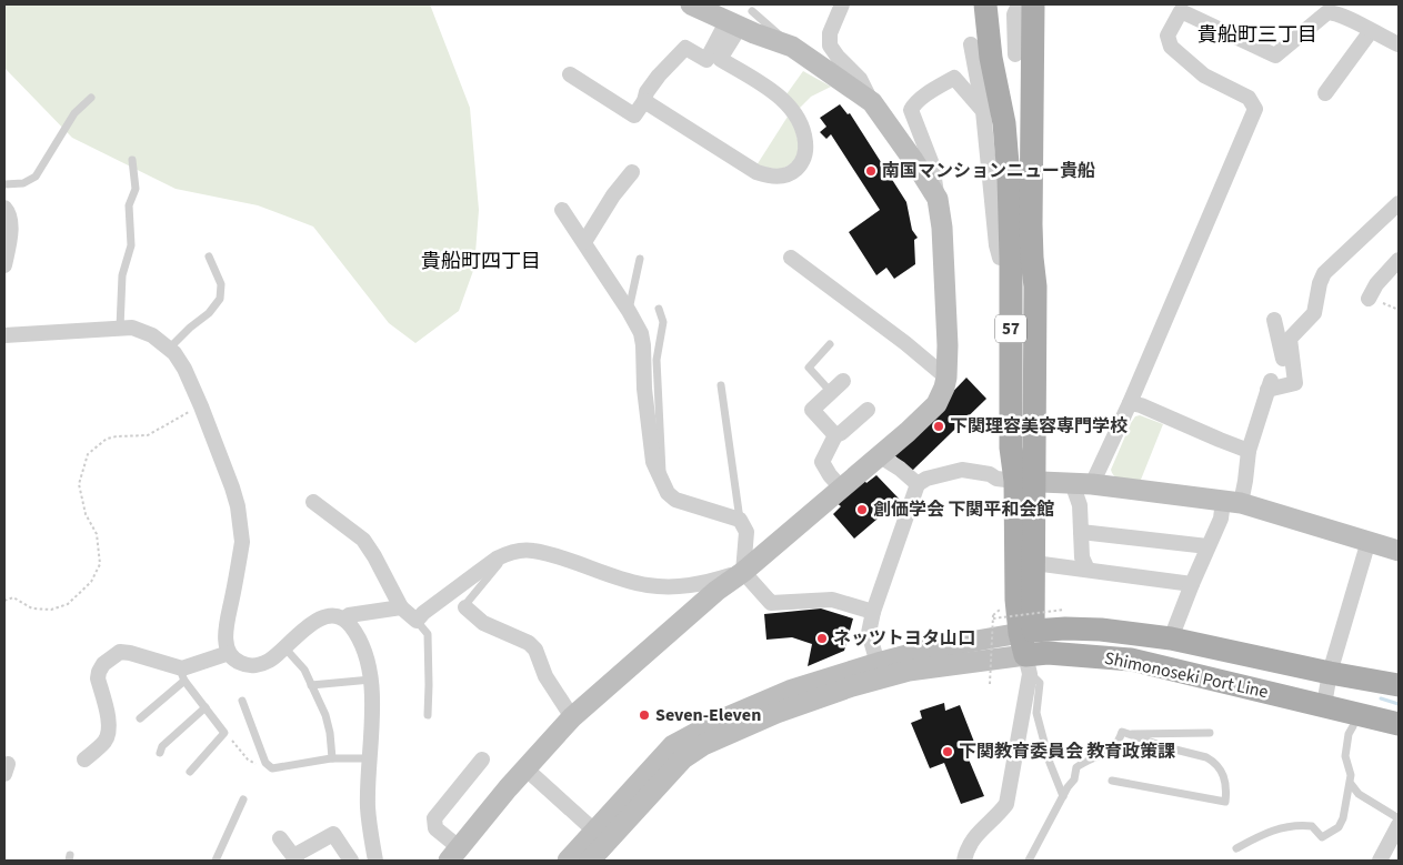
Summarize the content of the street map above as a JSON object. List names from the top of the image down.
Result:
{
  "streets": {
    "main road": ["57", "Shimonoseki Port Line"]
  },
  "crossings": [
    ["57", "Shimonoseki Port Line"]
  ],
  "districts": ["貴船町三丁目", "貴船町四丁目"],
  "places": [
    "南国マンションニュー貴船",
    "下関理容美容専門学校",
    "創価学会 下関平和会館",
    "ネッツトヨタ山口",
    "Seven-Eleven",
    "下関教育委員会 教育政策課"
  ]
}
